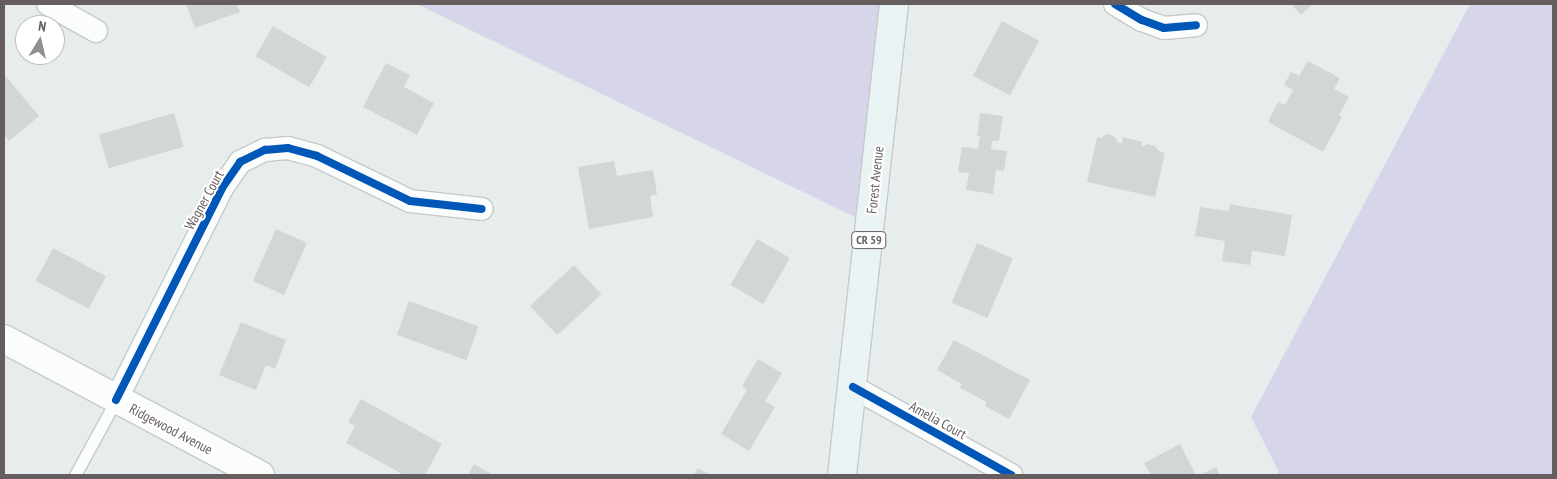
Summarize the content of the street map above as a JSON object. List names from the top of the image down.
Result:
{
  "streets": {
    "main road": ["Forest Avenue", "CR 59"],
    "street": ["Wagner Court", "Amelia Court", "Ridgewood Avenue"]
  },
  "crossings": [
    ["Forest Avenue", "Amelia Court"],
    ["Wagner Court", "Ridgewood Avenue"]
  ],
  "north": "top"
}
